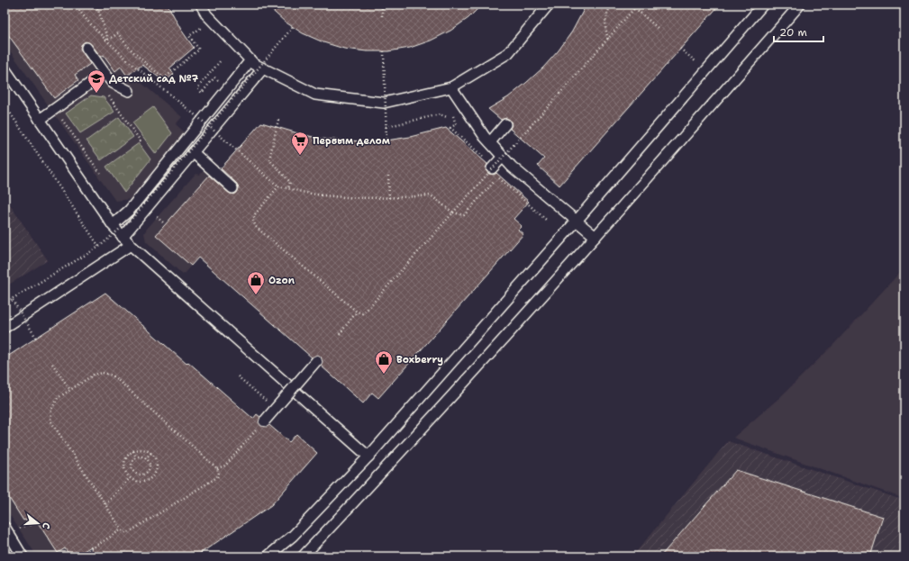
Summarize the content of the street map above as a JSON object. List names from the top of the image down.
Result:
{
  "places": {
    "school or university": ["Детский сад №7"],
    "supermarket": ["Первым делом"],
    "shop": ["Ozon", "Boxberry"]
  },
  "scale_bar": "20 m",
  "north": "right"
}
